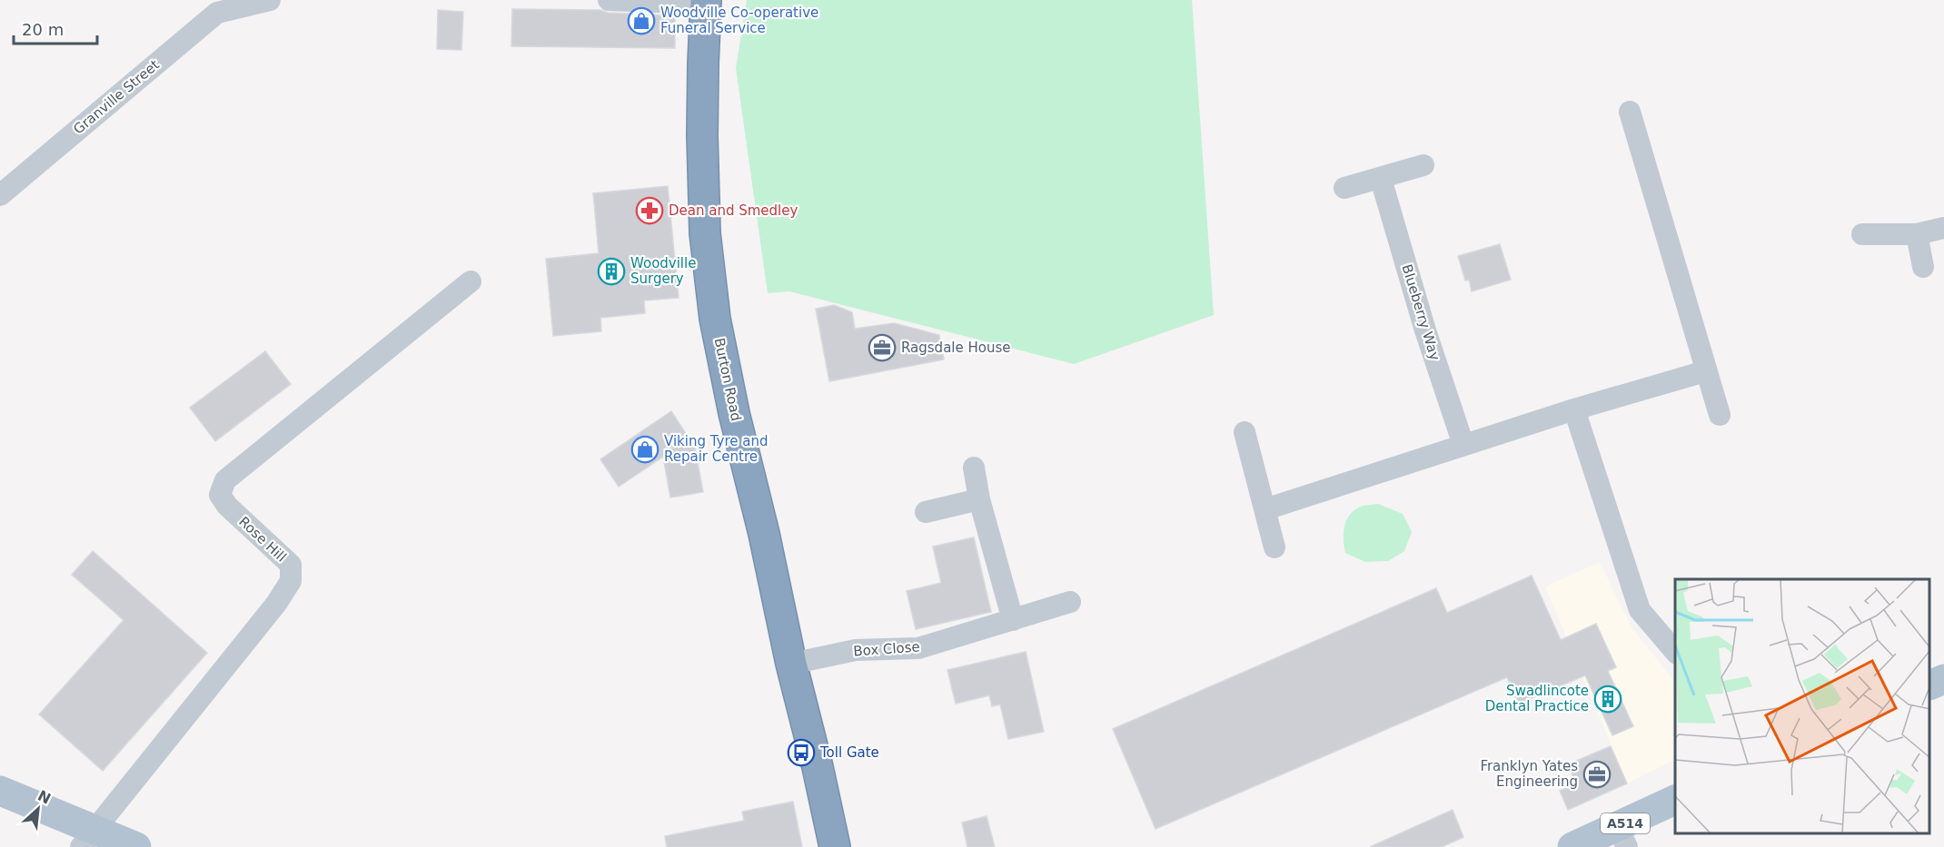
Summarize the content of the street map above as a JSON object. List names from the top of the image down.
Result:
{
  "streets": {
    "highway": ["Burton Road"],
    "main road": ["A514"],
    "street": [
      "Granville Street",
      "Blueberry Way",
      "Rose Hill",
      "Box Close"
    ]
  },
  "crossings": [
    ["Burton Road", "Box Close"]
  ],
  "places": {
    "shop": ["Woodville Co-operative Funeral Service", "Viking Tyre and Repair Centre"],
    "pharmacy": ["Dean and Smedley"],
    "building": ["Woodville Surgery", "Swadlincote Dental Practice"],
    "office": ["Ragsdale House", "Franklyn Yates Engineering"],
    "bus stop": ["Toll Gate"]
  },
  "scale_bar": "20 m",
  "north": "top right"
}
